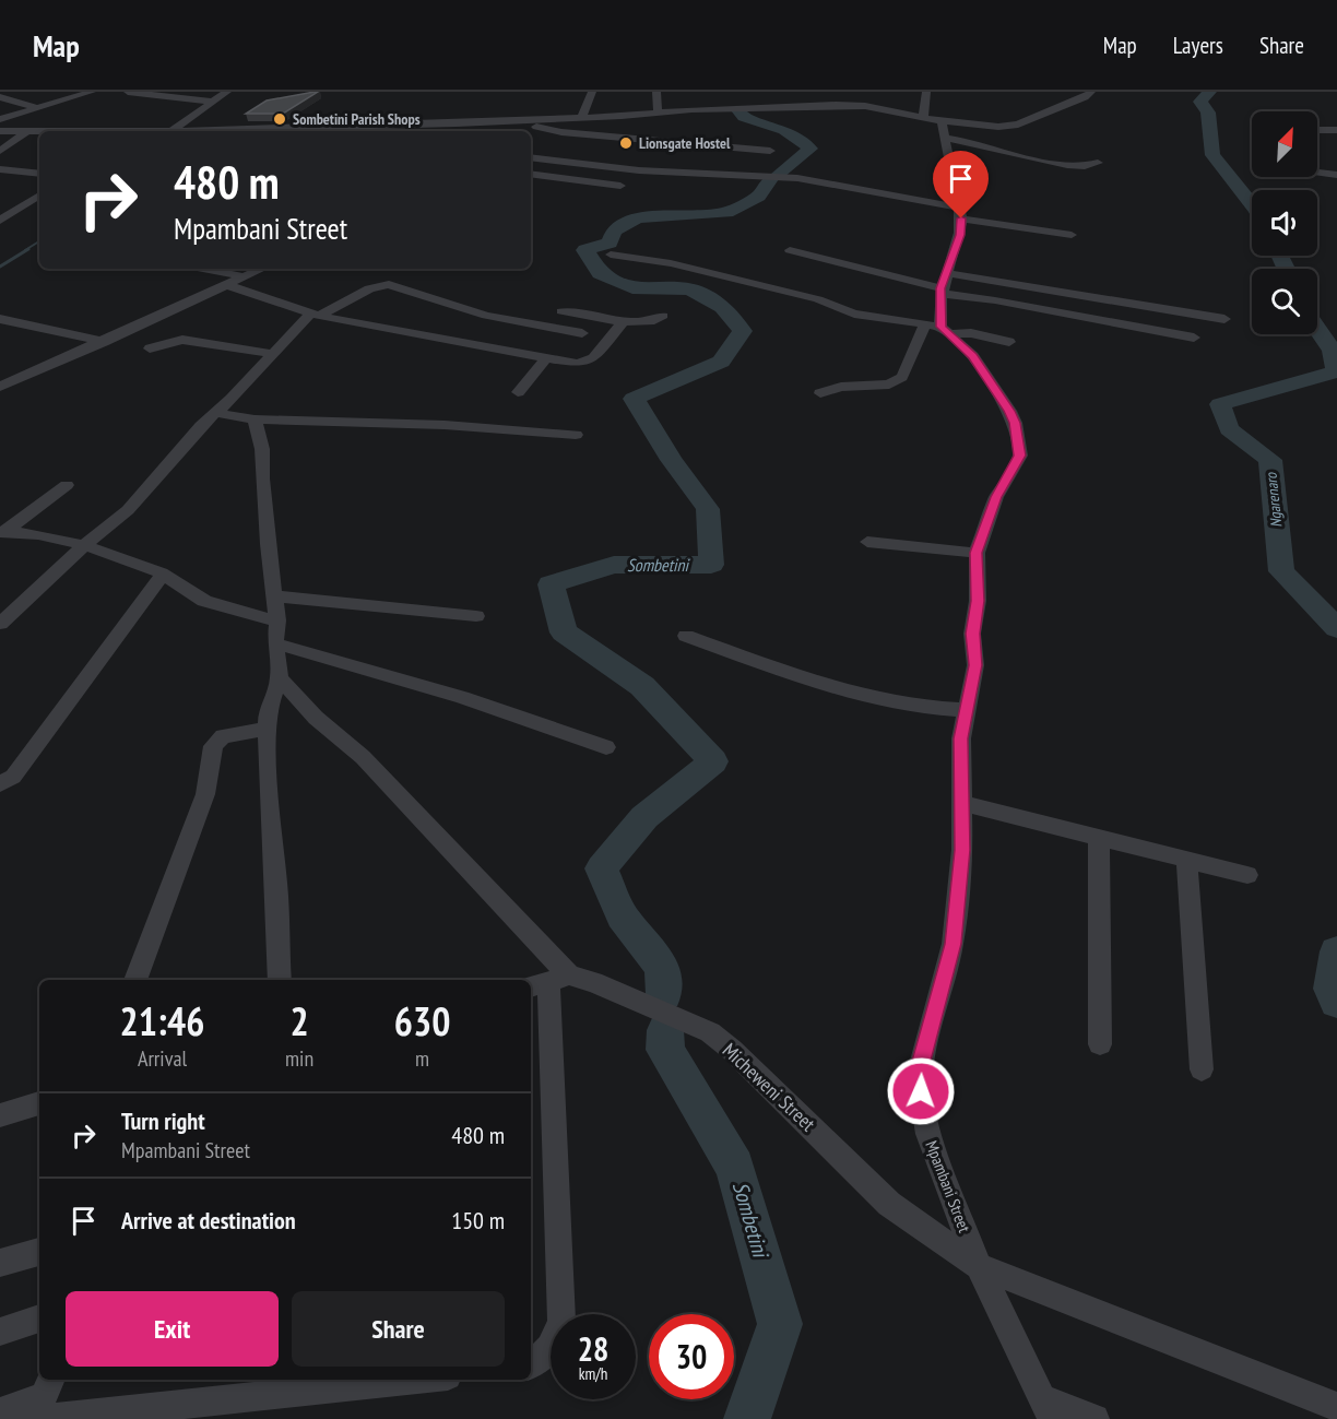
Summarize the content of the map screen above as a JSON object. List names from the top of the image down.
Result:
{
  "streets": {
    "street": ["Micheweni Street", "Mpambani Street"]
  },
  "crossings": [
    ["Micheweni Street", "Mpambani Street"]
  ],
  "water": ["Ngarenaro", "Sombetini"],
  "places": ["Sombetini Parish Shops", "Lionsgate Hostel"],
  "north": "top right",
  "page": {
    "header": "Map",
    "nav": ["Map", "Layers", "Share"],
    "turn": ["480 m", "Mpambani Street"],
    "eta": [
      "21:46",
      "Arrival",
      "2",
      "min",
      "630",
      "m"
    ],
    "list": [
      {
        "name": "Turn right",
        "note": "Mpambani Street",
        "value": "480 m"
      },
      {
        "name": "Arrive at destination",
        "value": "150 m"
      }
    ],
    "buttons": ["Exit", "Share"],
    "speed": "28 km/h",
    "limit": "30"
  }
}
